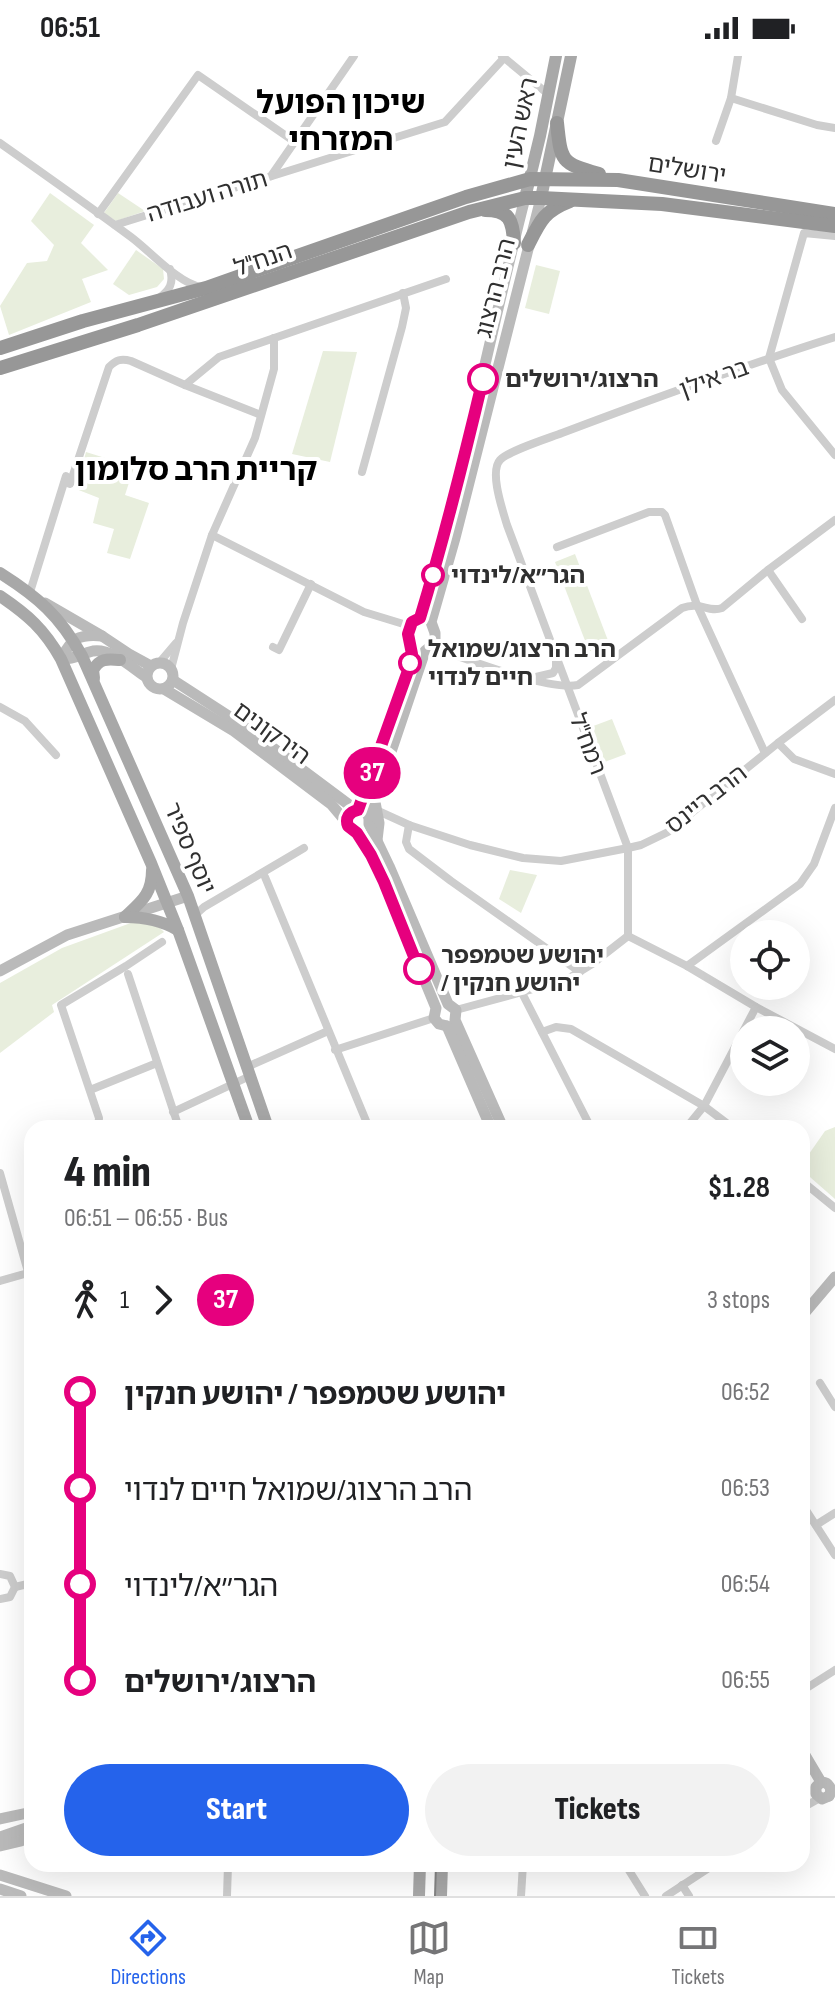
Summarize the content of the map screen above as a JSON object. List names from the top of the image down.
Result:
{
  "streets": {
    "highway": ["ירושלים", "הנח\"ל"],
    "main road": ["ראש העין", "יוסף ספיר"],
    "street": [
      "תורה ועבודה",
      "הרב הרצוג",
      "בר אילן",
      "הירקונים",
      "רמח\"ל",
      "הרב ריינס"
    ]
  },
  "crossings": [
    ["ראש העין", "ירושלים"],
    ["ראש העין", "הנח\"ל"],
    ["ראש העין", "הרב הרצוג"],
    ["ירושלים", "הנח\"ל"],
    ["ירושלים", "הרב הרצוג"],
    ["הנח\"ל", "הרב הרצוג"],
    ["הרב הרצוג", "הירקונים"],
    ["הרב הרצוג", "הרב ריינס"],
    ["בר אילן", "רמח\"ל"],
    ["הירקונים", "הרב ריינס"],
    ["רמח\"ל", "הרב ריינס"]
  ],
  "districts": ["שיכון הפועל המזרחי", "קריית הרב סלומון"],
  "places": [
    "הרצוג/ירושלים",
    "הגר״א/לינדוי",
    "הרב הרצוג/שמואל חיים לנדוי",
    "יהושע שטמפפר / יהושע חנקין"
  ],
  "lines": ["bus line 37"],
  "page": {
    "status": "06:51",
    "on_map": "37",
    "heading": ["4 min", "06:51 – 06:55 · Bus", "$1.28"],
    "legs": ["1", "37", "3 stops"],
    "list": [
      {
        "name": "יהושע שטמפפר / יהושע חנקין",
        "value": "06:52"
      },
      {
        "name": "הרב הרצוג/שמואל חיים לנדוי",
        "value": "06:53"
      },
      {
        "name": "הגר״א/לינדוי",
        "value": "06:54"
      },
      {
        "name": "הרצוג/ירושלים",
        "value": "06:55"
      }
    ],
    "buttons": ["Start", "Tickets"],
    "tabs": ["Directions", "Map", "Tickets"]
  }
}
